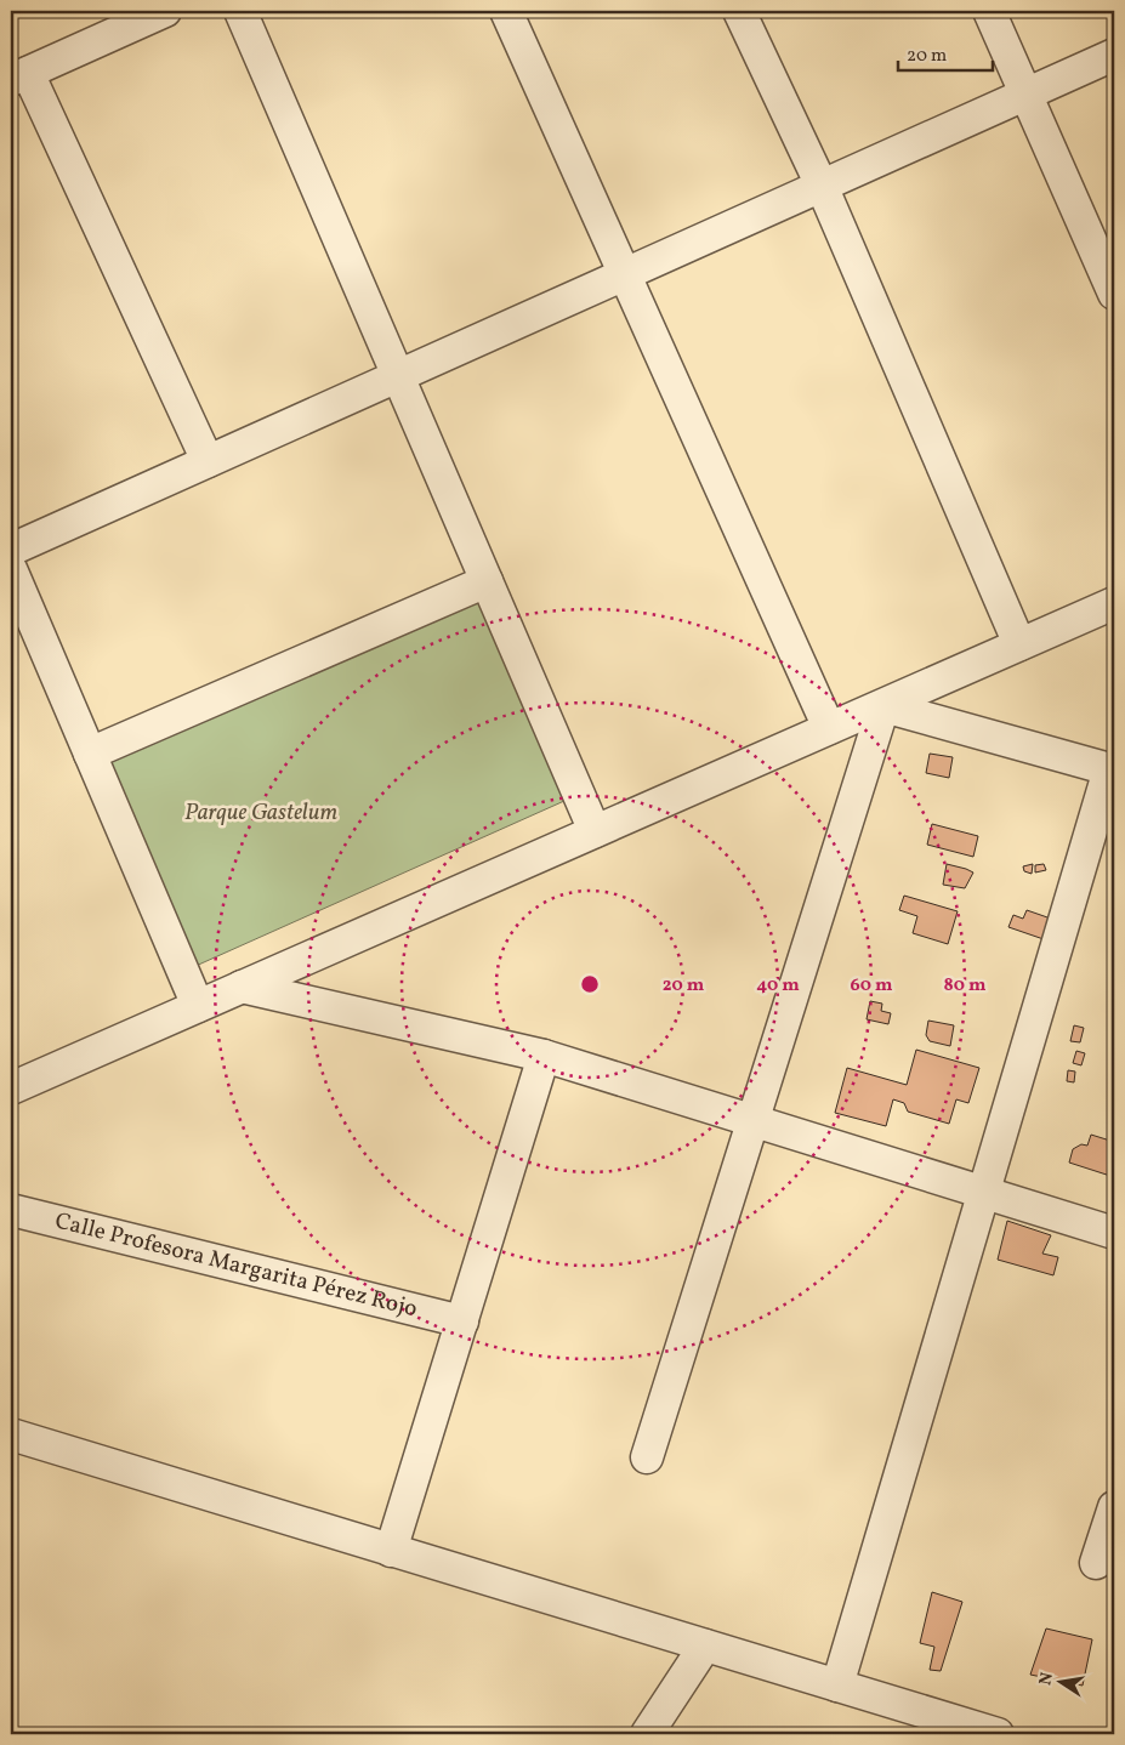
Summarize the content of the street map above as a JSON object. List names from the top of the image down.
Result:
{
  "streets": {
    "street": ["Calle Profesora Margarita Pérez Rojo"]
  },
  "parks": ["Parque Gastelum"],
  "scale_bar": "20 m",
  "north": "left",
  "rings": [
    "20 m",
    "40 m",
    "60 m",
    "80 m"
  ]
}
